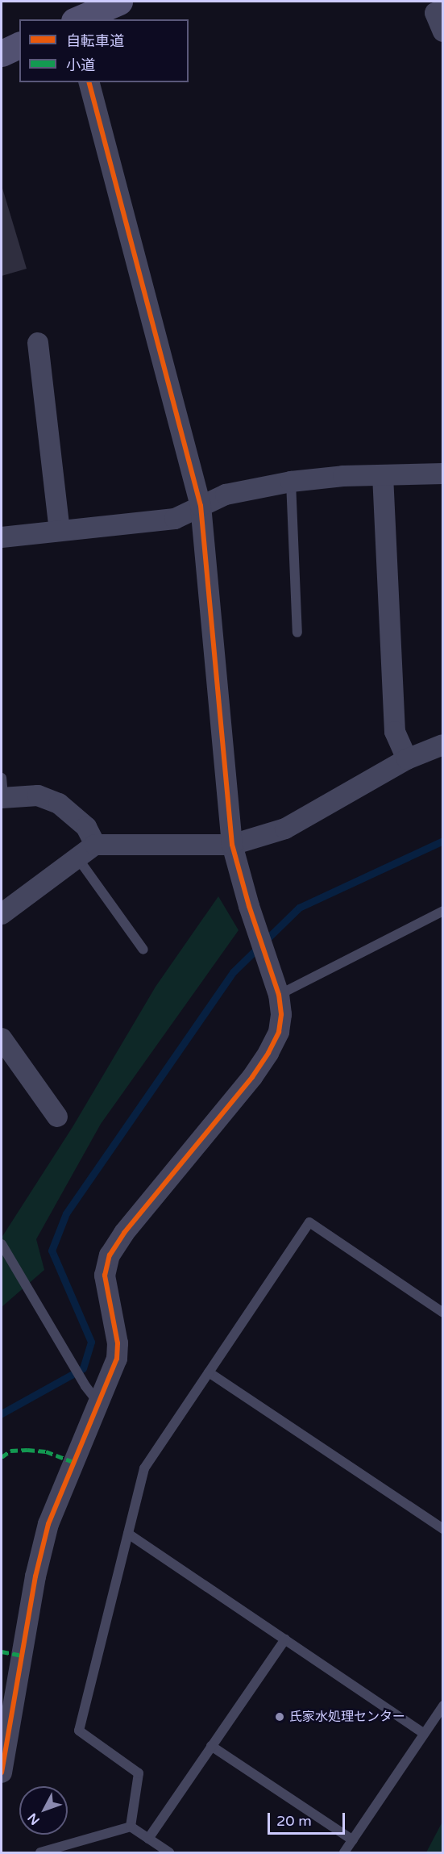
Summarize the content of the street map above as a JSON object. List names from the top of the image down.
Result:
{
  "places": ["氏家水処理センター"],
  "legend": ["自転車道", "小道"],
  "scale_bar": "20 m",
  "north": "bottom left"
}
